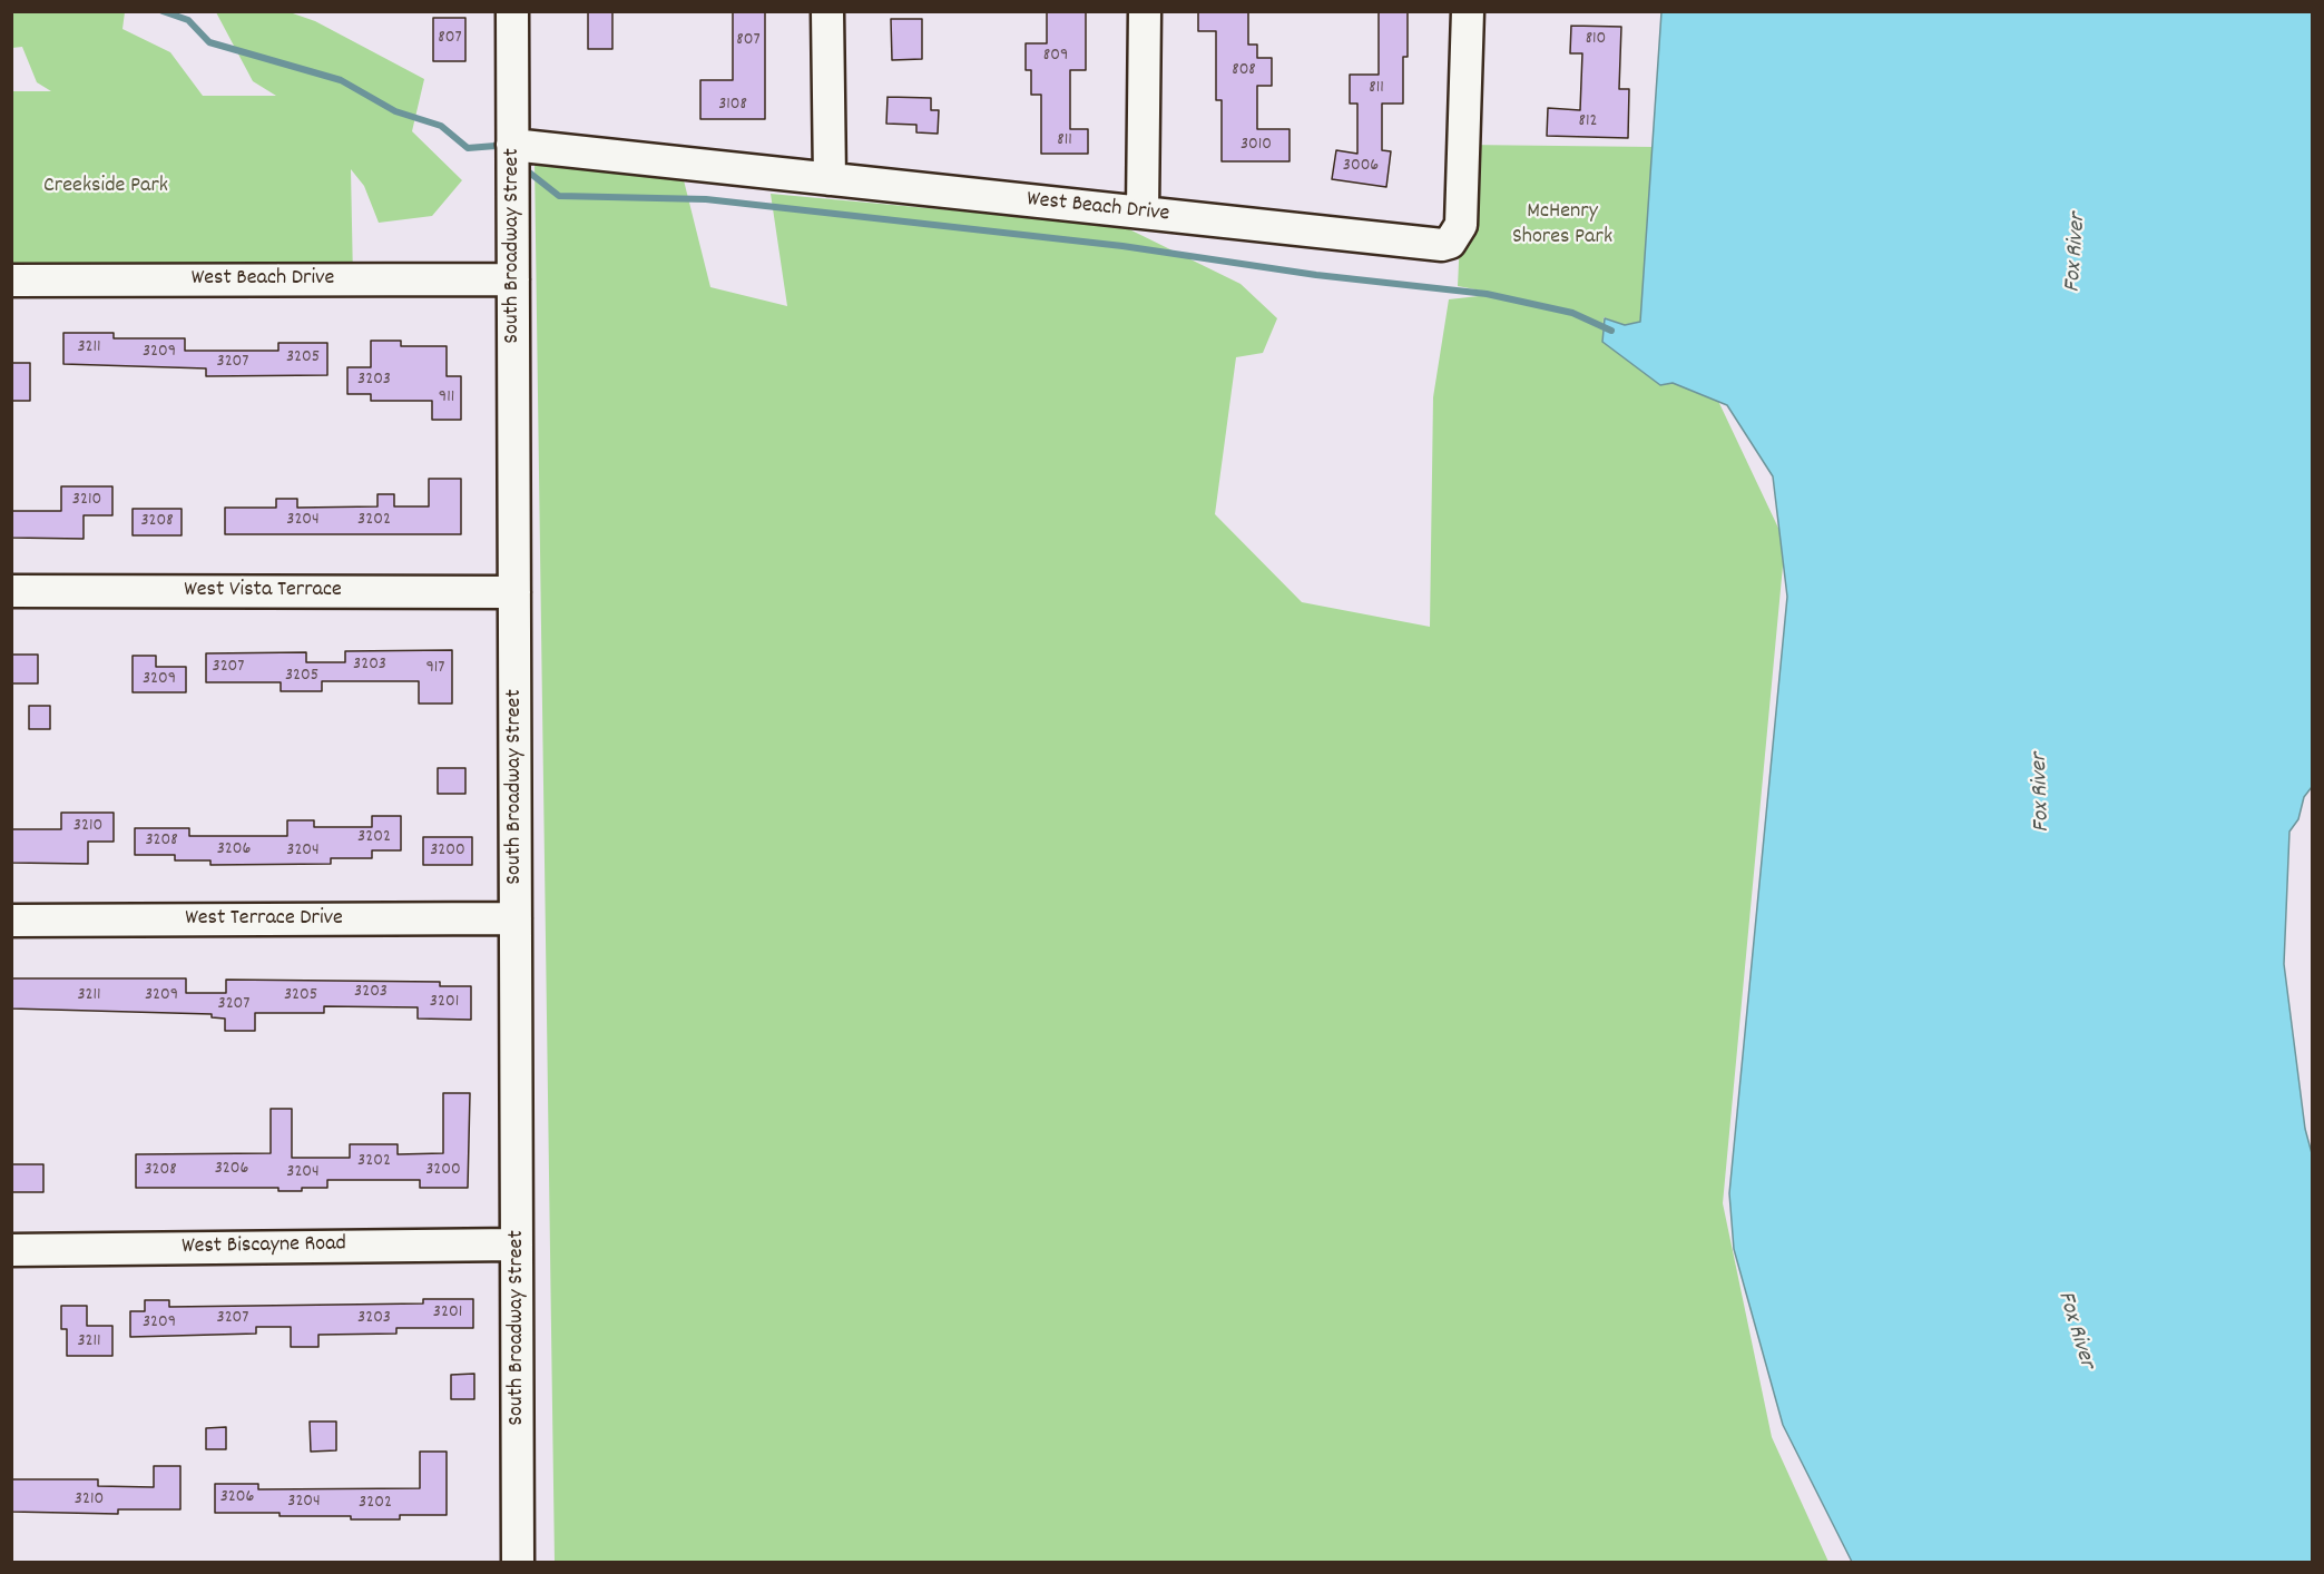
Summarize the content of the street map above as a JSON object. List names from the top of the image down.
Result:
{
  "streets": {
    "street": [
      "West Beach Drive",
      "South Broadway Street",
      "West Vista Terrace",
      "West Terrace Drive",
      "West Biscayne Road"
    ]
  },
  "crossings": [
    ["West Beach Drive", "South Broadway Street"],
    ["South Broadway Street", "West Vista Terrace"],
    ["South Broadway Street", "West Terrace Drive"],
    ["South Broadway Street", "West Biscayne Road"]
  ],
  "water": ["Fox River"],
  "parks": ["Creekside Park", "McHenry Shores Park"],
  "house_numbers": [
    "807",
    "810",
    "807",
    "809",
    "808",
    "811",
    "3108",
    "812",
    "811",
    "3010",
    "3006",
    "3211",
    "3209",
    "3205",
    "3207",
    "3203",
    "911",
    "3210",
    "3204",
    "3202",
    "3208",
    "3203",
    "3207",
    "917",
    "3205",
    "3209",
    "3210",
    "3202",
    "3208",
    "3206",
    "3204",
    "3200",
    "3203",
    "3211",
    "3209",
    "3205",
    "3201",
    "3207",
    "3202",
    "3206",
    "3208",
    "3200",
    "3204",
    "3201",
    "3207",
    "3203",
    "3209",
    "3211",
    "3206",
    "3210",
    "3204",
    "3202"
  ]
}
